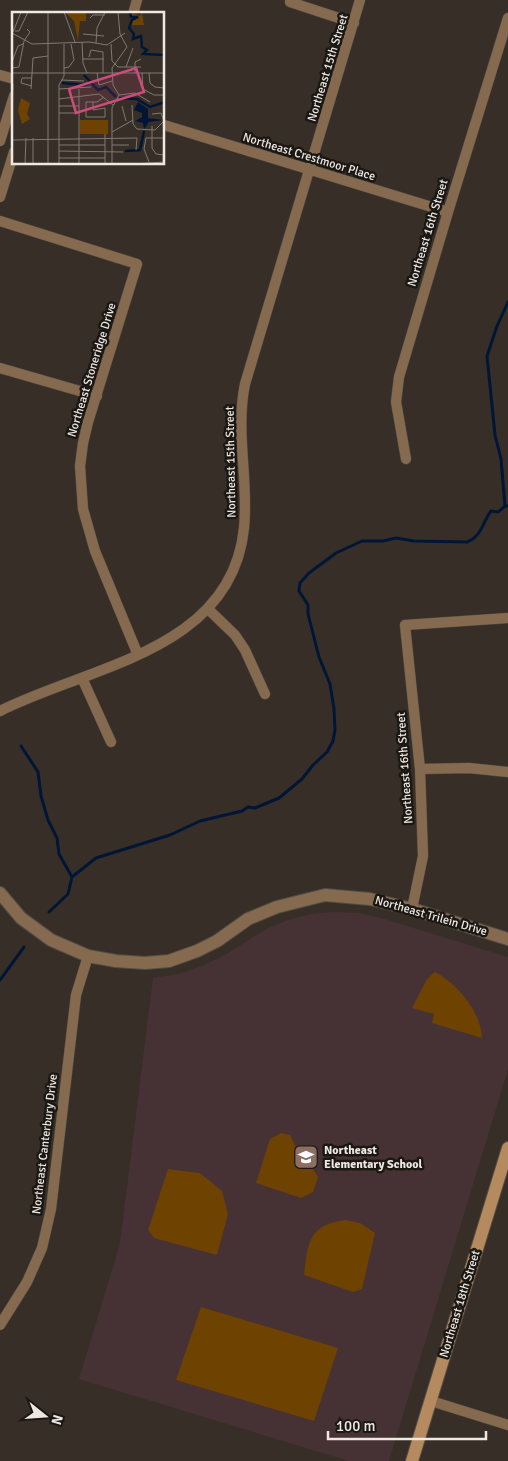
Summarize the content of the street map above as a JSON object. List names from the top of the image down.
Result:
{
  "streets": {
    "main road": ["Northeast 18th Street"],
    "street": [
      "Northeast 15th Street",
      "Northeast Crestmoor Place",
      "Northeast 16th Street",
      "Northeast Stoneridge Drive",
      "Northeast Trilein Drive",
      "Northeast Canterbury Drive"
    ]
  },
  "crossings": [
    ["Northeast 15th Street", "Northeast Crestmoor Place"],
    ["Northeast 15th Street", "Northeast Stoneridge Drive"],
    ["Northeast Crestmoor Place", "Northeast 16th Street"],
    ["Northeast 16th Street", "Northeast Trilein Drive"],
    ["Northeast Trilein Drive", "Northeast Canterbury Drive"]
  ],
  "places": {
    "school or university": ["Northeast Elementary School"]
  },
  "scale_bar": "100 m",
  "north": "right"
}
